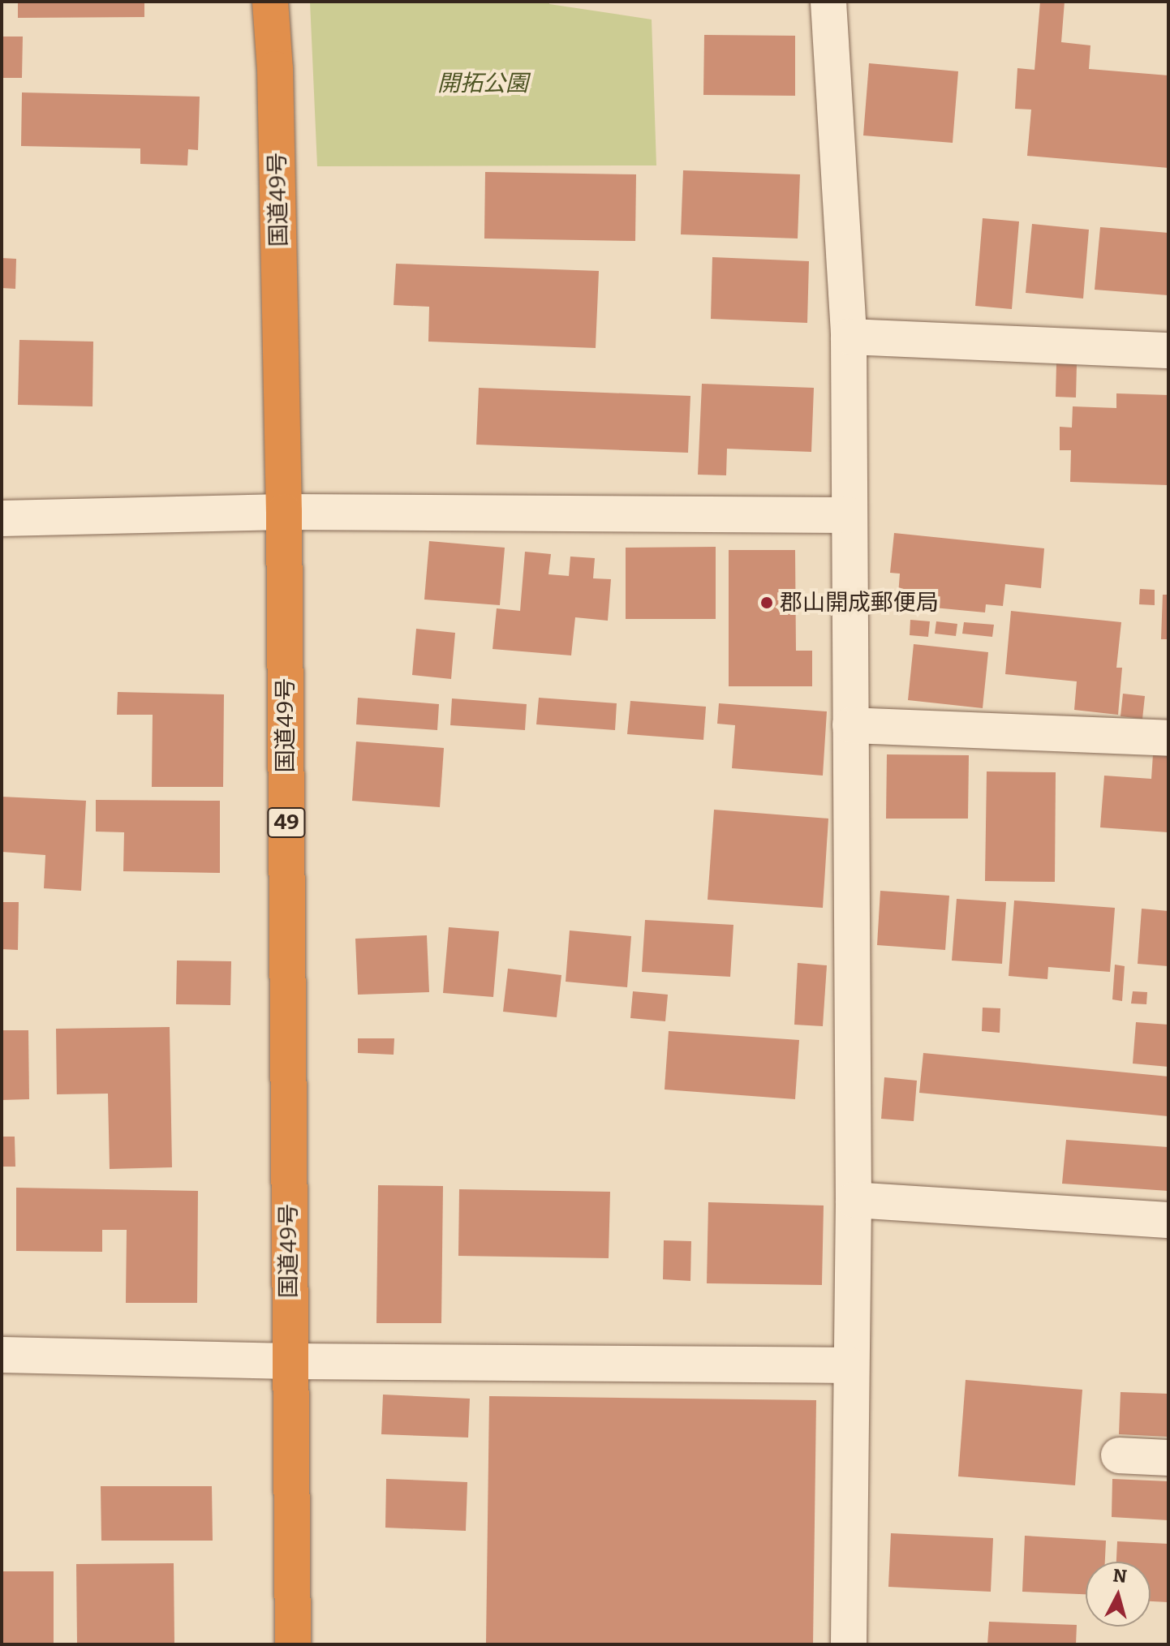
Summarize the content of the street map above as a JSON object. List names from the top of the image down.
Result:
{
  "streets": {
    "highway": ["国道49号", "49"]
  },
  "parks": ["開拓公園"],
  "places": ["郡山開成郵便局"],
  "north": "top"
}
